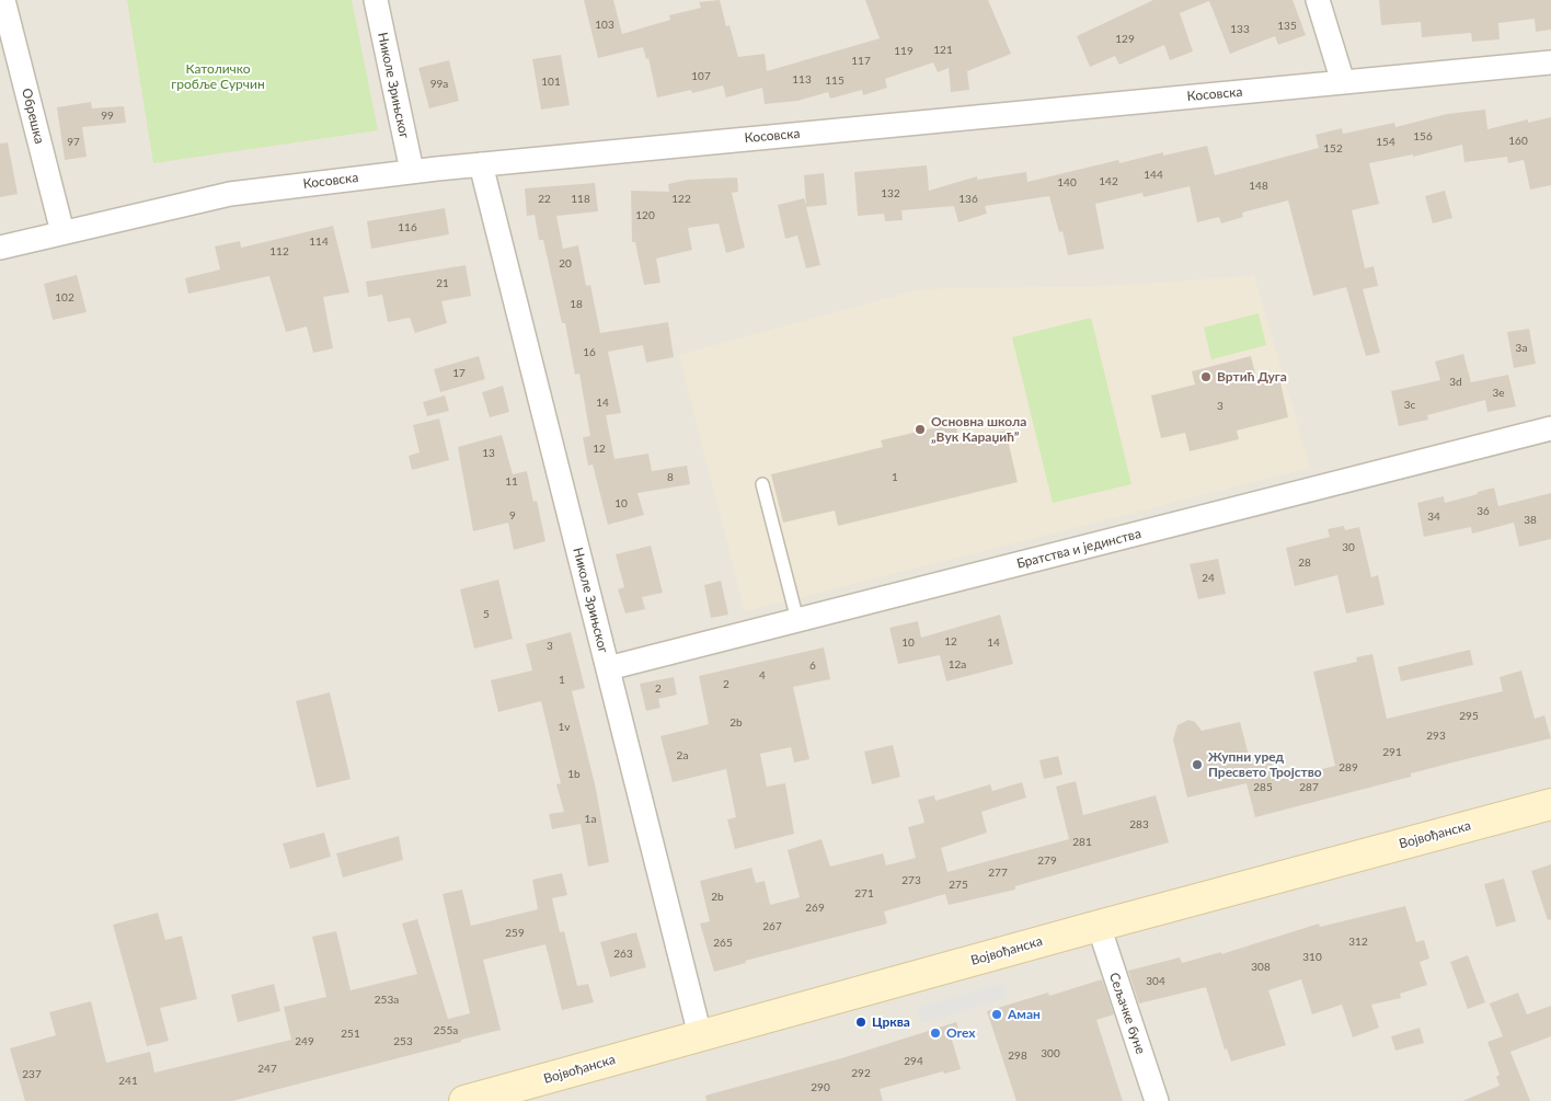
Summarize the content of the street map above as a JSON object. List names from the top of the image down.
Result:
{
  "streets": {
    "main road": ["Војвођанска"],
    "street": [
      "Николе Зрињског",
      "Косовска",
      "Обрешка",
      "Братства и јединства",
      "Сељачке буне"
    ]
  },
  "crossings": [
    ["Николе Зрињског", "Косовска"],
    ["Николе Зрињског", "Братства и јединства"],
    ["Николе Зрињског", "Војвођанска"],
    ["Косовска", "Обрешка"],
    ["Војвођанска", "Сељачке буне"]
  ],
  "parks": ["Католичко гробље Сурчин"],
  "places": [
    "Вртић Дуга",
    "Основна школа „Вук Караџић”",
    "Жупни уред Пресвето Тројство",
    "Аман",
    "Црква",
    "Orex"
  ],
  "house_numbers": [
    "103",
    "135",
    "133",
    "129",
    "121",
    "119",
    "117",
    "107",
    "113",
    "115",
    "101",
    "99a",
    "99",
    "156",
    "160",
    "97",
    "154",
    "152",
    "144",
    "142",
    "140",
    "148",
    "132",
    "22",
    "118",
    "122",
    "136",
    "120",
    "116",
    "114",
    "112",
    "20",
    "21",
    "102",
    "18",
    "3a",
    "16",
    "17",
    "3d",
    "3e",
    "14",
    "3c",
    "3",
    "12",
    "13",
    "8",
    "1",
    "11",
    "10",
    "36",
    "9",
    "34",
    "38",
    "30",
    "28",
    "24",
    "5",
    "12",
    "10",
    "14",
    "3",
    "12a",
    "6",
    "4",
    "1",
    "2",
    "2",
    "295",
    "2b",
    "1v",
    "293",
    "291",
    "2a",
    "289",
    "1b",
    "285",
    "287",
    "1a",
    "283",
    "281",
    "279",
    "277",
    "273",
    "275",
    "271",
    "2b",
    "269",
    "267",
    "259",
    "312",
    "265",
    "263",
    "310",
    "308",
    "304",
    "253a",
    "255a",
    "251",
    "249",
    "253",
    "300",
    "298",
    "294",
    "247",
    "292",
    "237",
    "241",
    "290"
  ]
}
